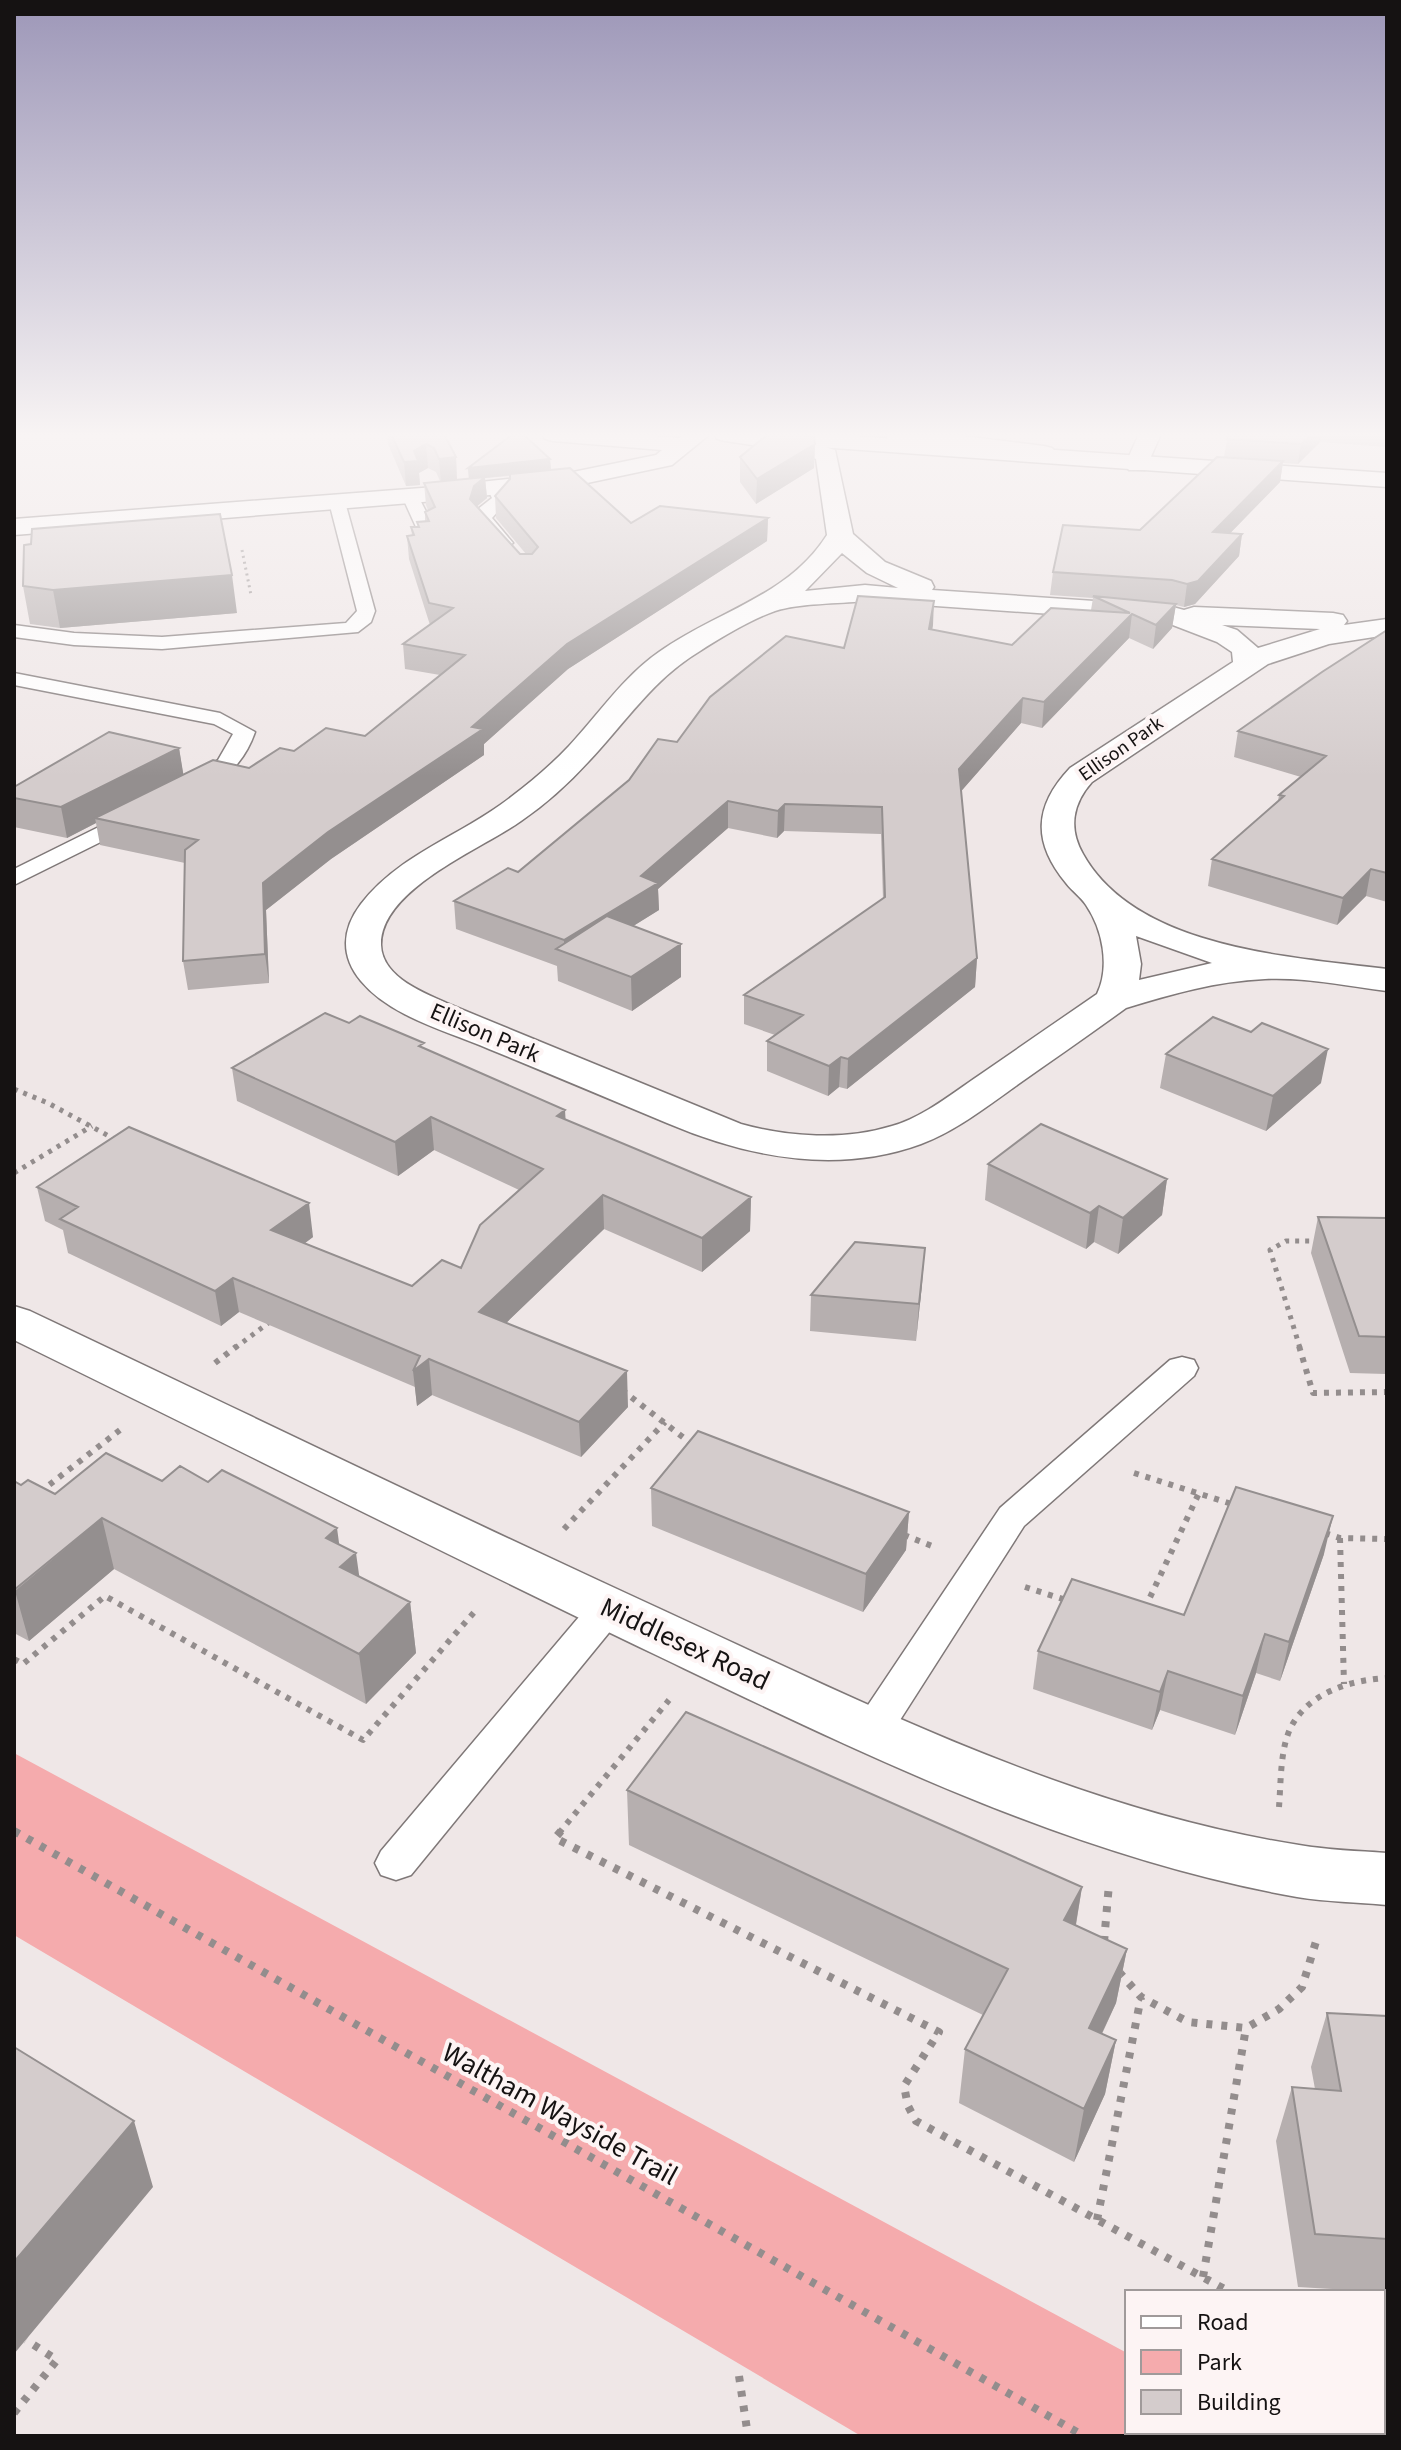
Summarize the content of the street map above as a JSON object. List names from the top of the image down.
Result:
{
  "streets": {
    "street": ["Ellison Park", "Middlesex Road"],
    "path": ["Waltham Wayside Trail"]
  },
  "legend": ["Road", "Park", "Building"]
}
